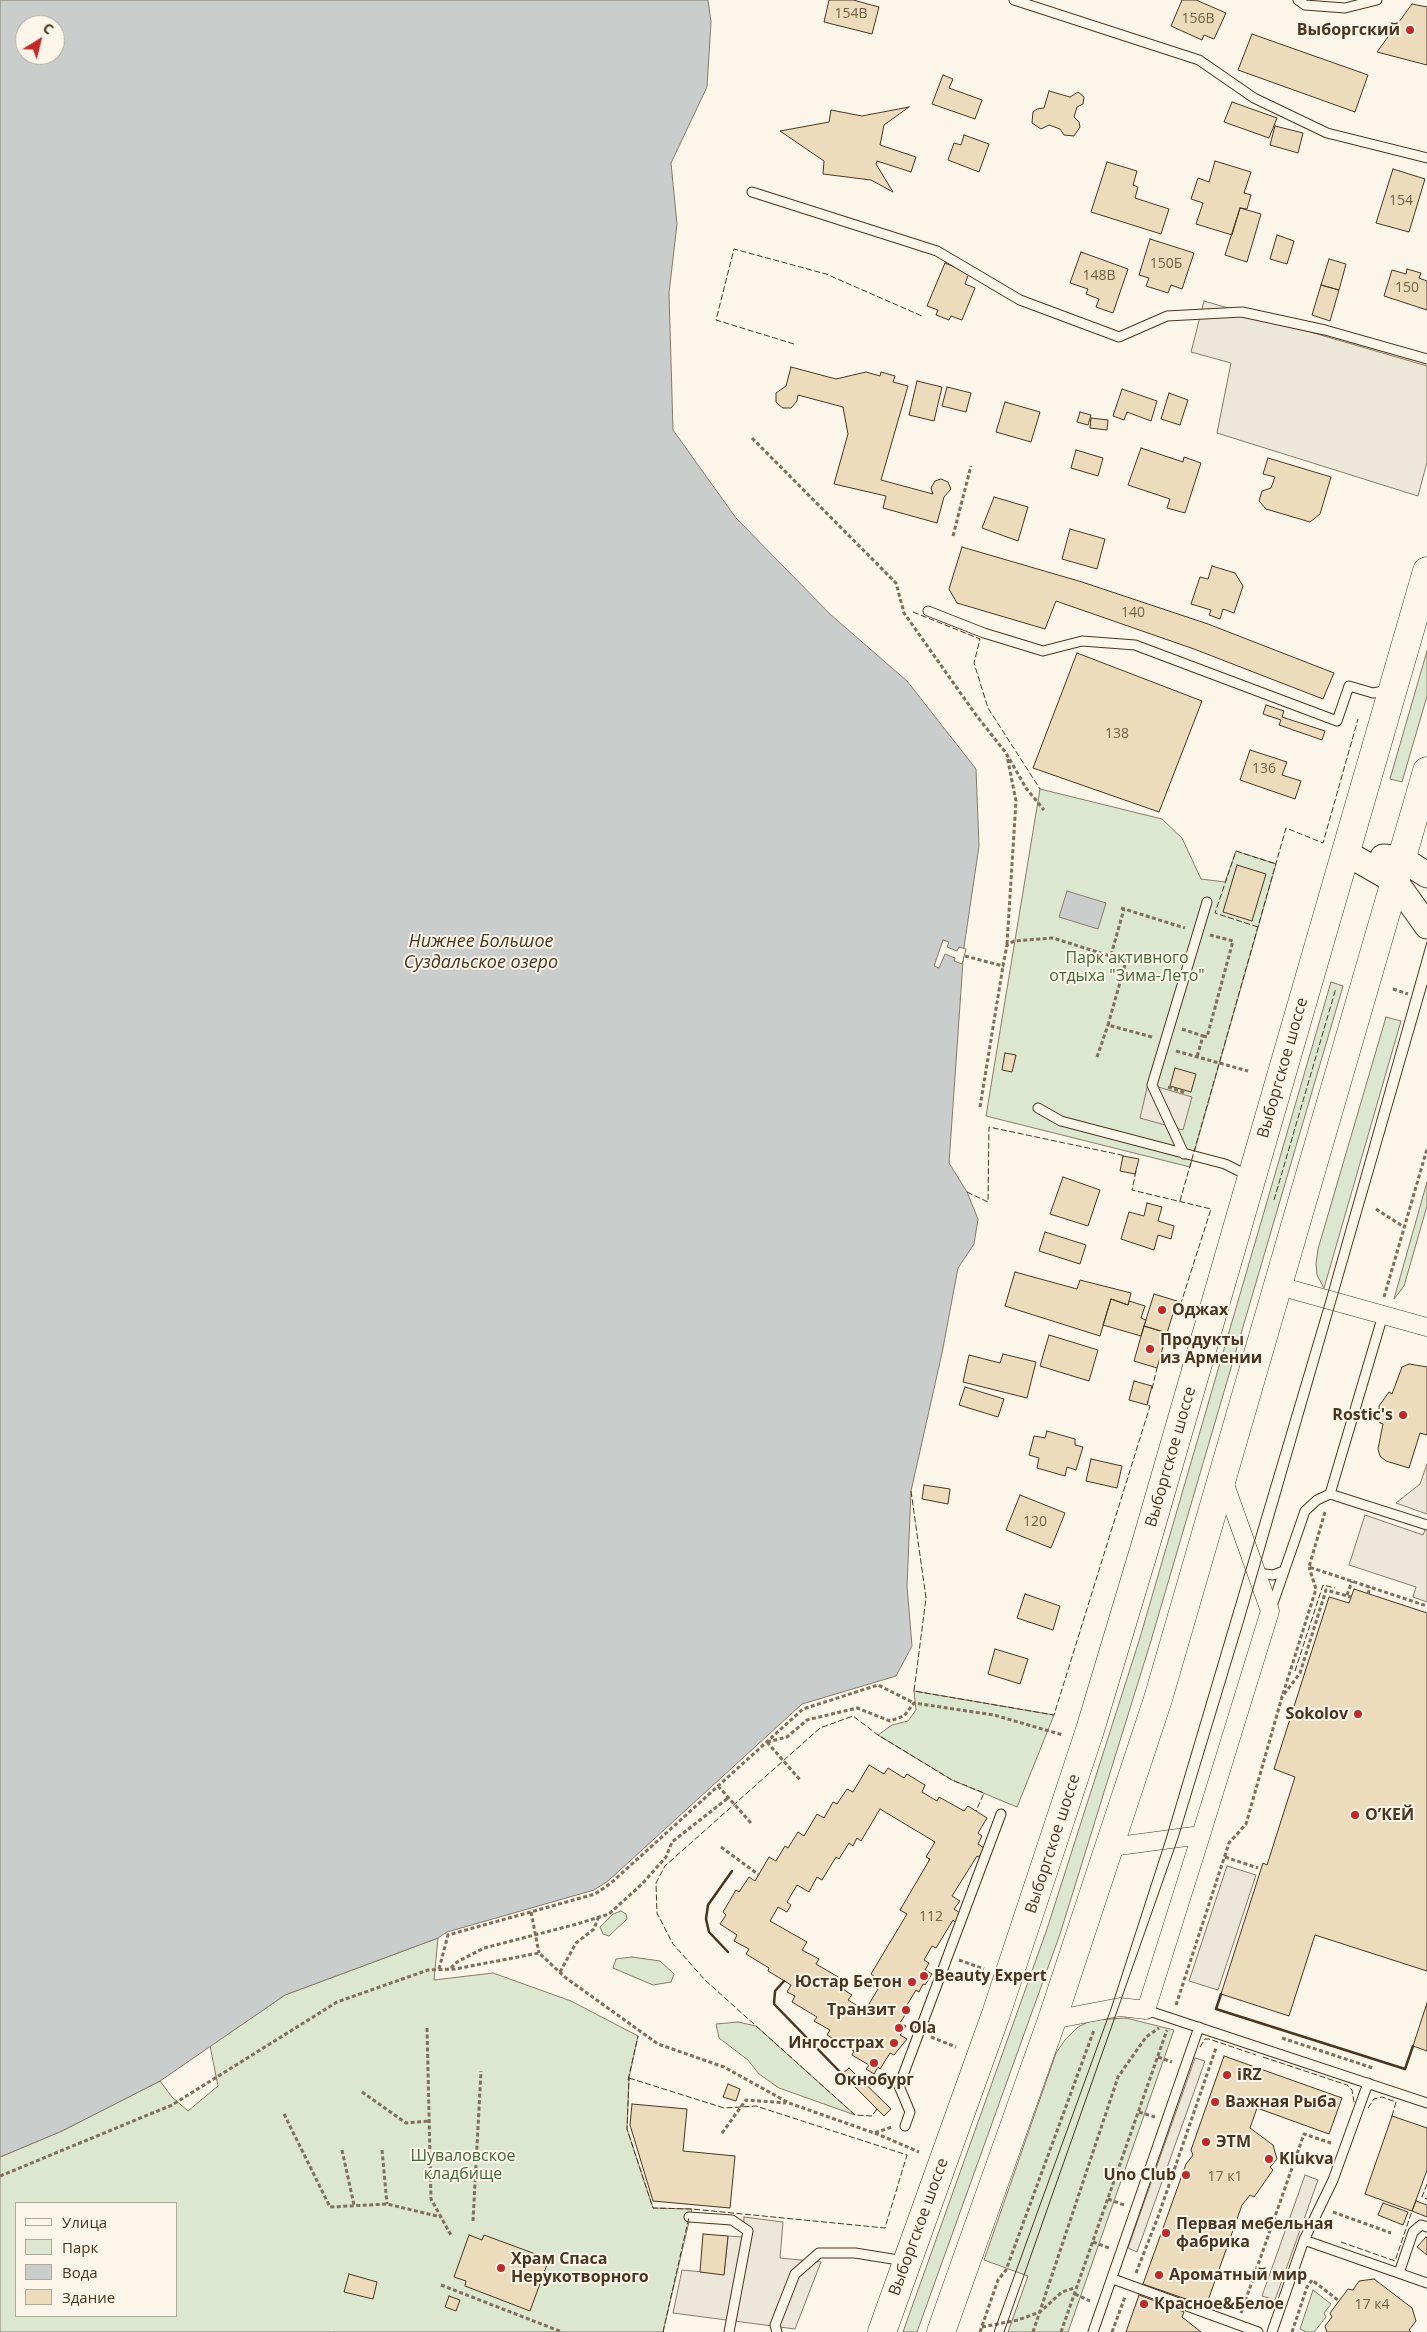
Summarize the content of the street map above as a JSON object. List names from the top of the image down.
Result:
{
  "streets": {
    "main road": ["Выборгское шоссе"]
  },
  "water": ["Нижнее Большое Суздальское озеро"],
  "parks": ["Парк активного отдыха \"Зима-Лето\"", "Шуваловское кладбище"],
  "places": [
    "Выборгский",
    "Оджах",
    "Продукты из Армении",
    "Rostic's",
    "Sokolov",
    "О’КЕЙ",
    "Beauty Expert",
    "Юстар Бетон",
    "Транзит",
    "Ola",
    "Ингосстрах",
    "Окнобург",
    "iRZ",
    "Важная Рыба",
    "ЭТМ",
    "Klukva",
    "Uno Club",
    "Первая мебельная фабрика",
    "Храм Спаса Нерукотворного",
    "Ароматный мир",
    "Красное&Белое"
  ],
  "house_numbers": [
    "154В",
    "156В",
    "154",
    "150Б",
    "148В",
    "150",
    "140",
    "138",
    "136",
    "120",
    "112",
    "17 к1",
    "17 к4"
  ],
  "legend": [
    "Улица",
    "Парк",
    "Вода",
    "Здание"
  ],
  "north": "top right"
}
